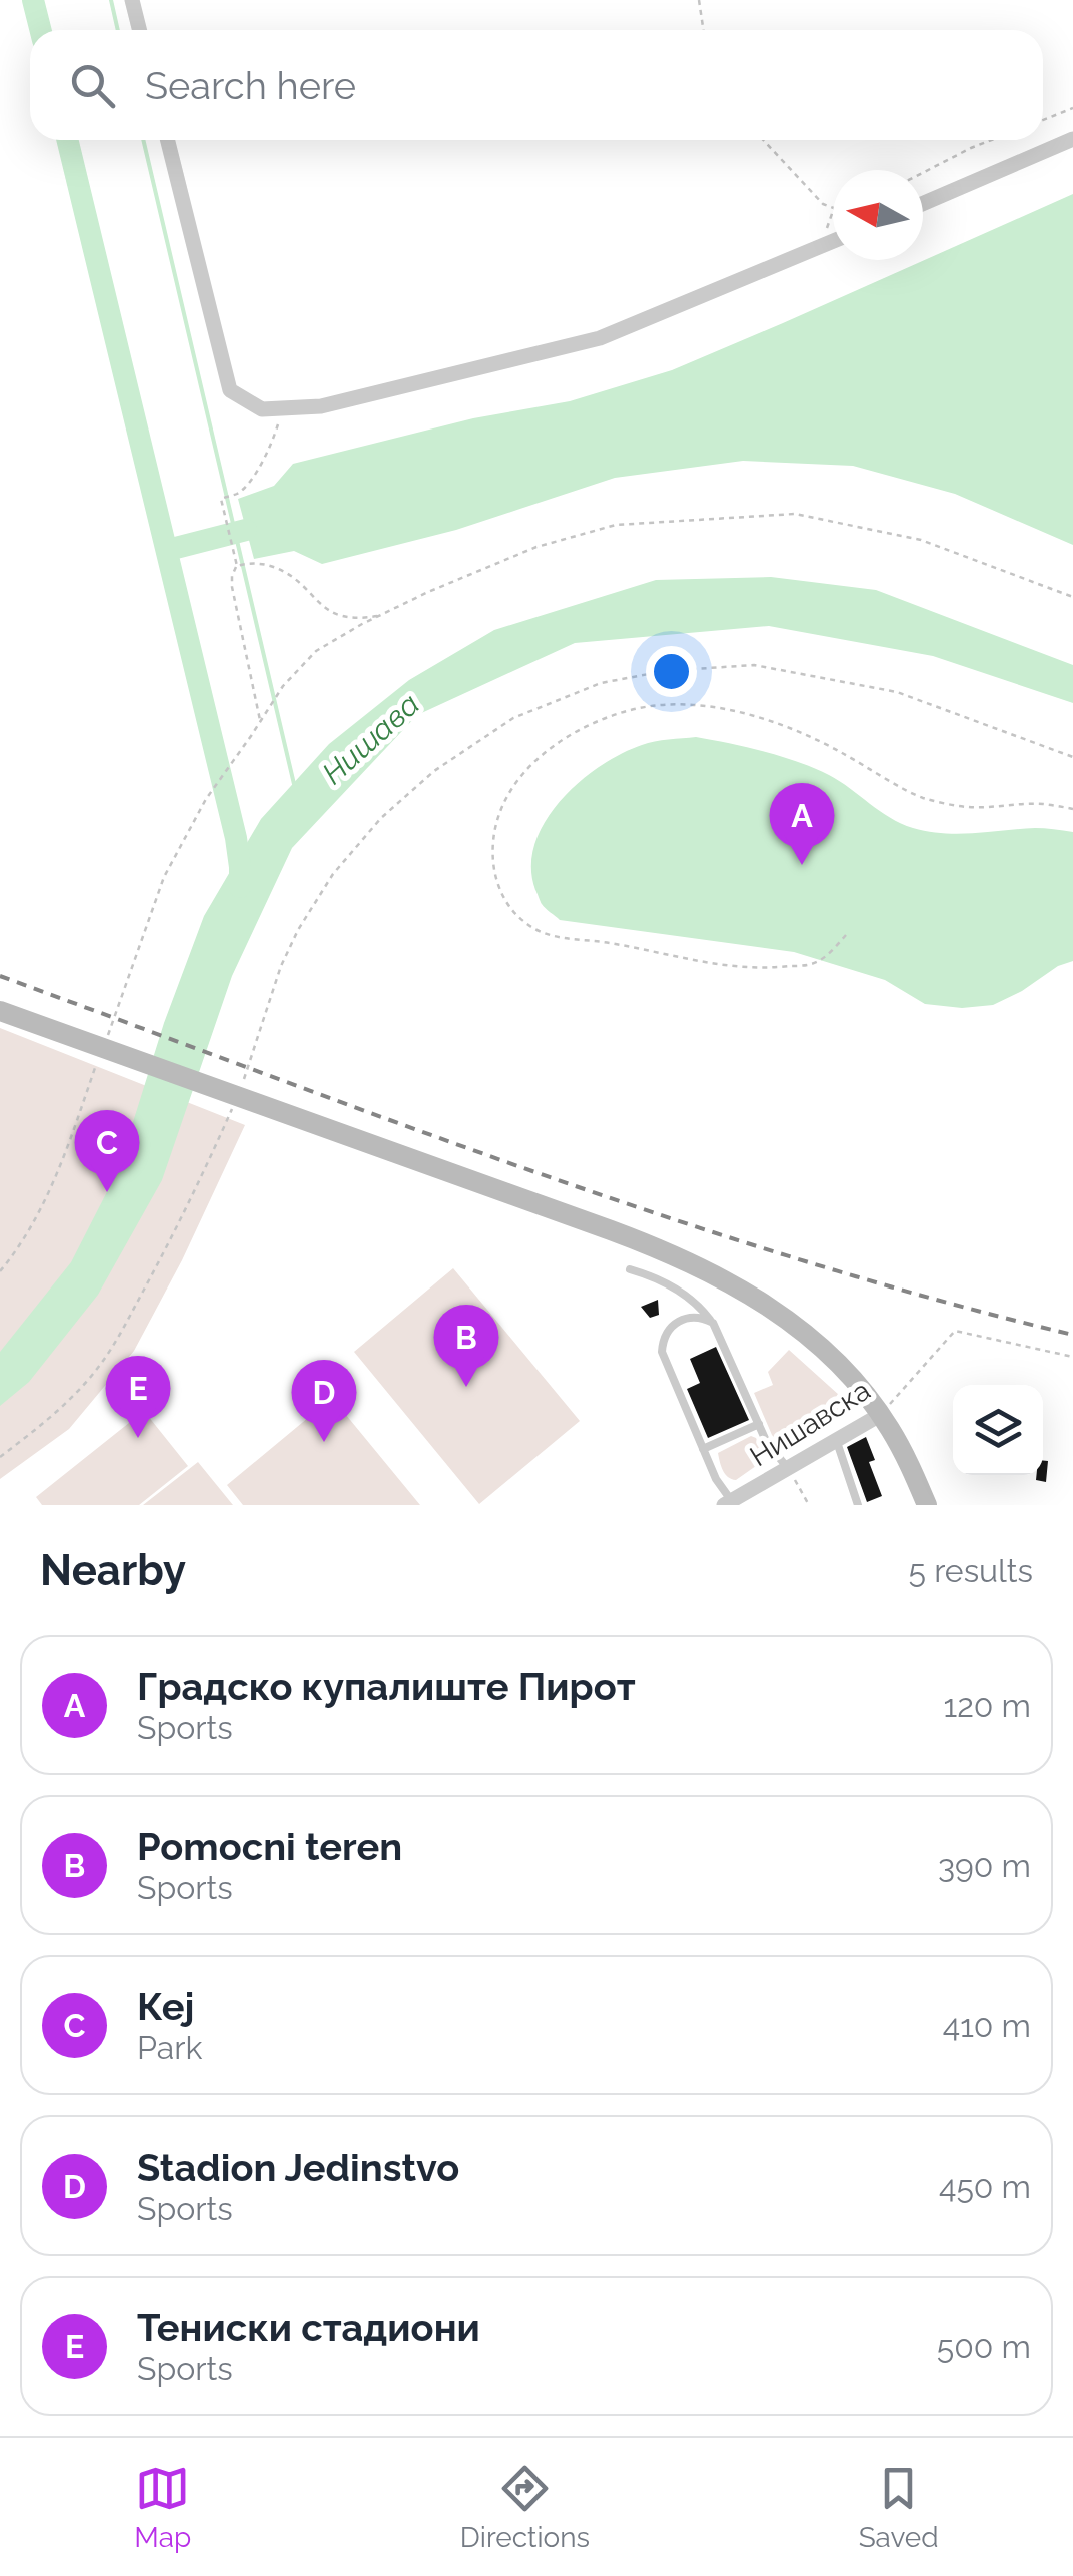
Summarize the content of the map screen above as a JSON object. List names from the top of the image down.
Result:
{
  "streets": {
    "street": ["Нишавска"]
  },
  "water": ["Нишава"],
  "north": "left",
  "page": {
    "search": "Search here",
    "pins": [
      "A",
      "C",
      "B",
      "E",
      "D"
    ],
    "heading": ["Nearby", "5 results"],
    "list": [
      {
        "mark": "A",
        "name": "Градско купалиште Пирот",
        "note": "Sports",
        "value": "120 m"
      },
      {
        "mark": "B",
        "name": "Pomocni teren",
        "note": "Sports",
        "value": "390 m"
      },
      {
        "mark": "C",
        "name": "Кеј",
        "note": "Park",
        "value": "410 m"
      },
      {
        "mark": "D",
        "name": "Stadion Jedinstvo",
        "note": "Sports",
        "value": "450 m"
      },
      {
        "mark": "E",
        "name": "Тениски стадиони",
        "note": "Sports",
        "value": "500 m"
      }
    ],
    "nav": ["Map", "Directions", "Saved"]
  }
}
